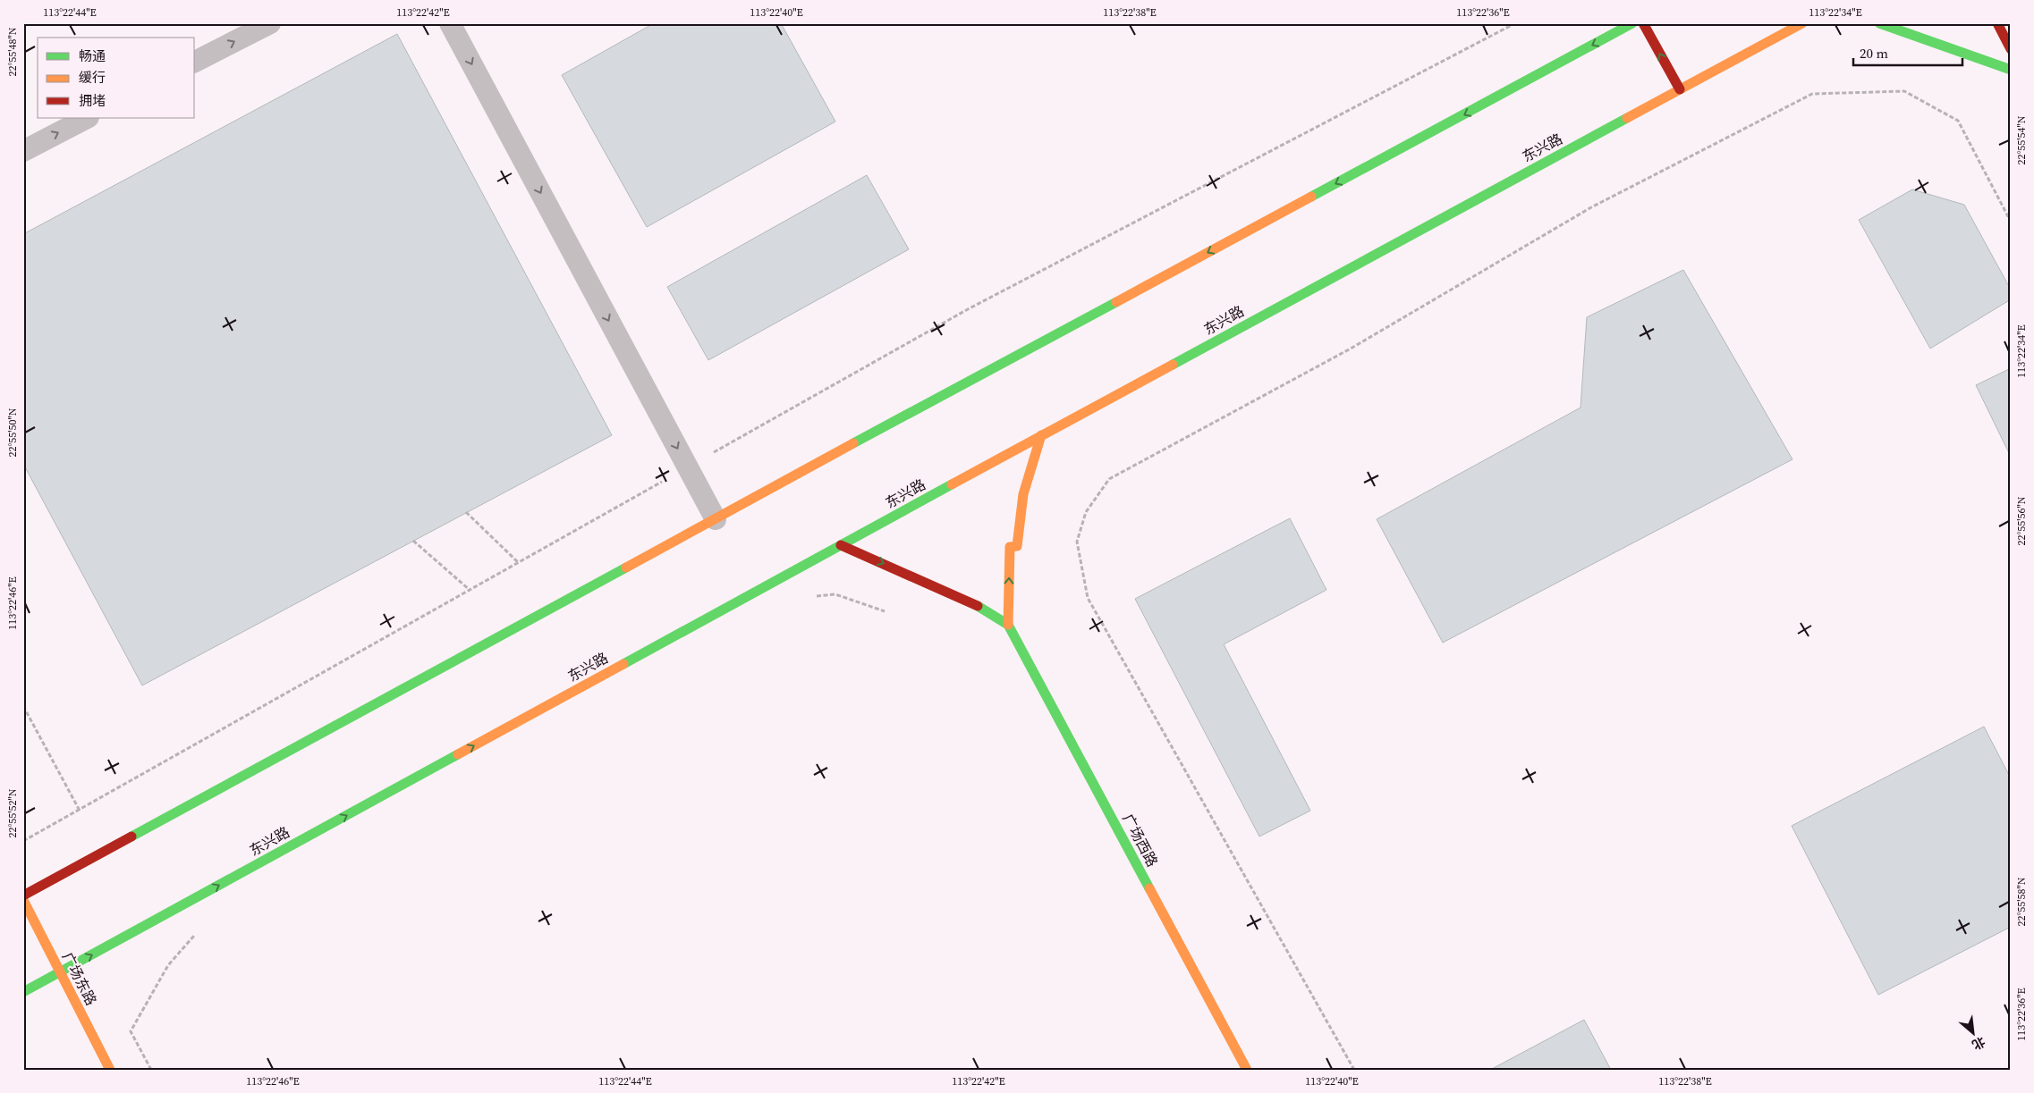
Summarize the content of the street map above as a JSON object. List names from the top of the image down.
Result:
{
  "streets": {
    "main road": ["东兴路", "广场西路", "广场东路"]
  },
  "crossings": [
    ["东兴路", "广场东路"]
  ],
  "legend": ["畅通", "缓行", "拥堵"],
  "scale_bar": "20 m",
  "north": "bottom right",
  "coordinates": [
    "113°22'44\"E",
    "113°22'42\"E",
    "113°22'40\"E",
    "113°22'38\"E",
    "113°22'36\"E",
    "113°22'34\"E",
    "22°55'48\"N",
    "22°55'54\"N",
    "22°55'50\"N",
    "22°55'56\"N",
    "113°22'46\"E",
    "22°55'52\"N",
    "22°55'58\"N"
  ]
}
